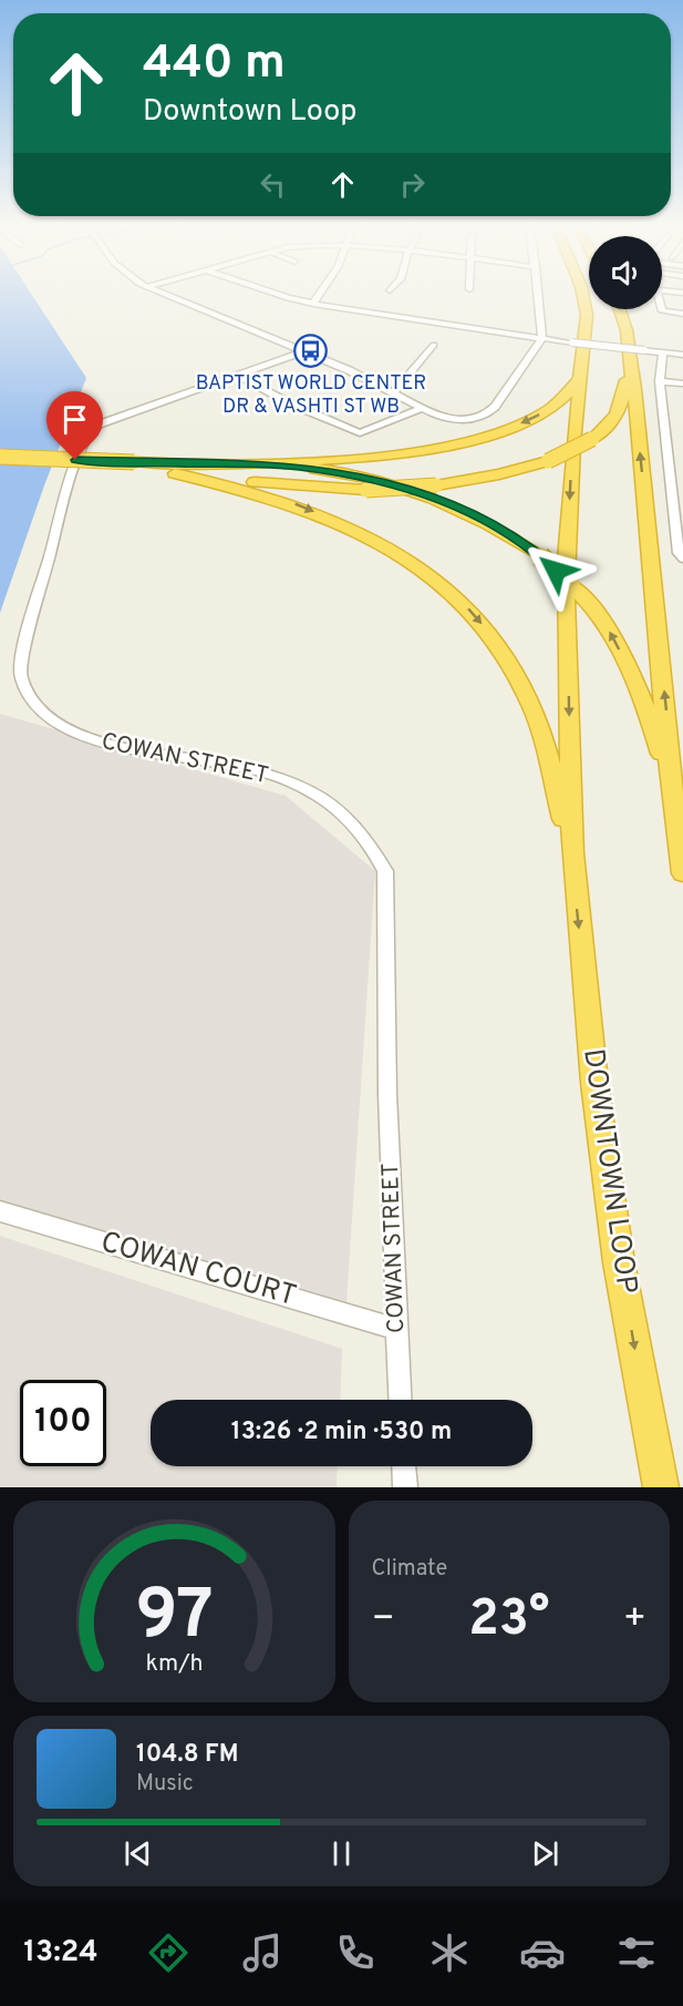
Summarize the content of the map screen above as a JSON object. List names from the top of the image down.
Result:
{
  "streets": {
    "highway": ["DOWNTOWN LOOP"],
    "street": ["COWAN STREET", "COWAN COURT"]
  },
  "crossings": [
    ["COWAN STREET", "COWAN COURT"]
  ],
  "one_way": ["DOWNTOWN LOOP"],
  "places": {
    "bus stop": ["BAPTIST WORLD CENTER DR & VASHTI ST WB"]
  },
  "page": {
    "turn": ["440 m", "Downtown Loop"],
    "limit": "100",
    "trip": "13:26 · 2 min · 530 m",
    "tile": "Climate",
    "heat": ["−", "23°", "+"],
    "song": ["104.8 FM", "Music"],
    "tabs": "13:24",
    "gauge": ["97", "km/h"]
  }
}
